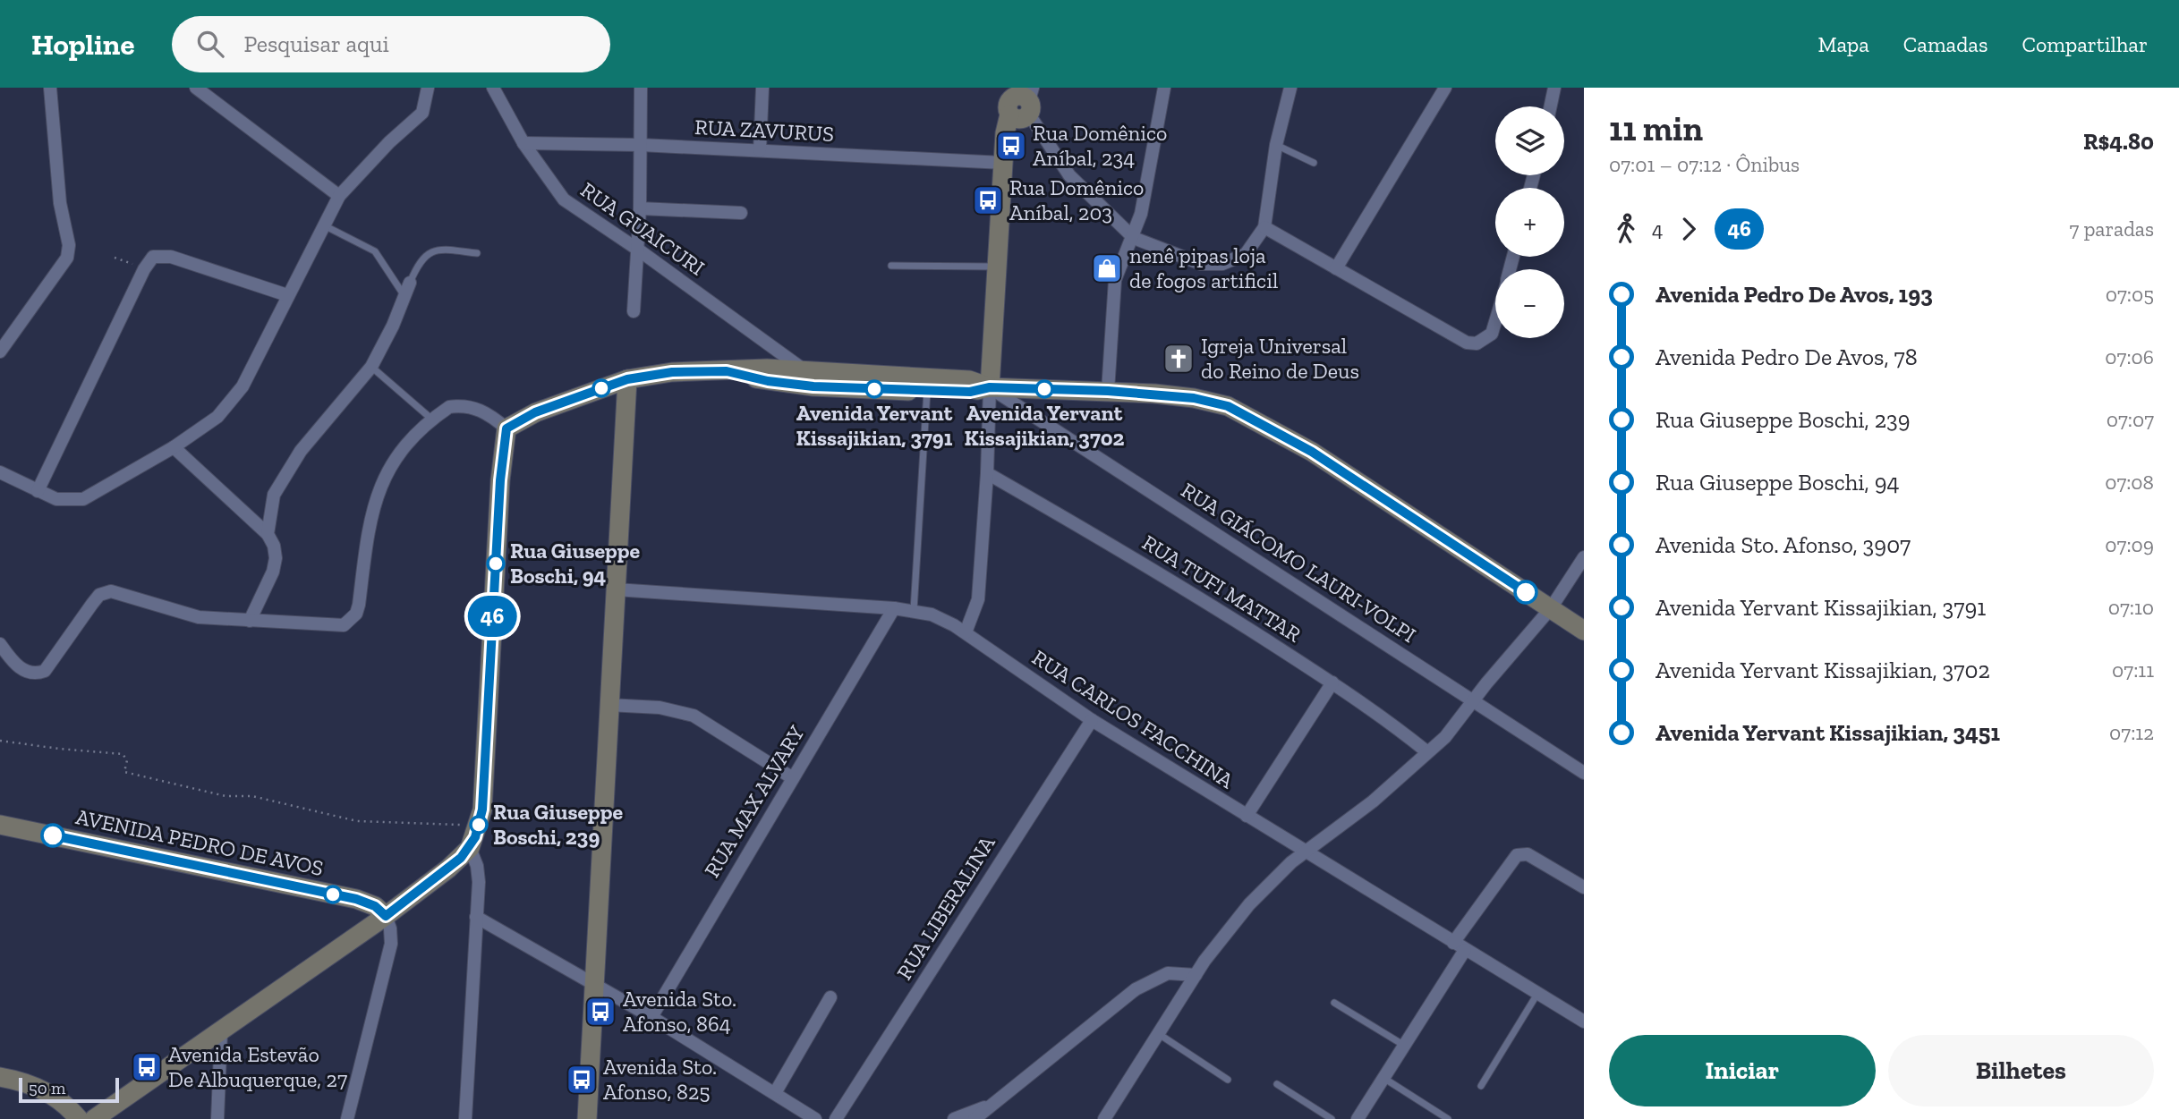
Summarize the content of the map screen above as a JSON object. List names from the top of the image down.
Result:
{
  "streets": {
    "main road": ["AVENIDA PEDRO DE AVOS"],
    "street": [
      "RUA ZAVURUS",
      "RUA GUAICURI",
      "RUA GIÁCOMO LAURI-VOLPI",
      "RUA TUFI MATTAR",
      "RUA CARLOS FACCHINA",
      "RUA MAX ALVARY",
      "RUA LIBERALINA"
    ]
  },
  "crossings": [
    ["RUA ZAVURUS", "RUA GUAICURI"],
    ["RUA CARLOS FACCHINA", "RUA MAX ALVARY"],
    ["RUA CARLOS FACCHINA", "RUA LIBERALINA"]
  ],
  "places": {
    "bus stop": [
      "Rua Domênico Aníbal, 234",
      "Rua Domênico Aníbal, 203",
      "Avenida Sto. Afonso, 864",
      "Avenida Estevão De Albuquerque, 27",
      "Avenida Sto. Afonso, 825"
    ],
    "shop": ["nenê pipas loja de fogos artificil"],
    "church": ["Igreja Universal do Reino de Deus"],
    "other": [
      "Avenida Yervant Kissajikian, 3791",
      "Avenida Yervant Kissajikian, 3702",
      "Rua Giuseppe Boschi, 94",
      "Rua Giuseppe Boschi, 239"
    ]
  },
  "lines": ["bus line 46"],
  "scale_bar": "50 m",
  "page": {
    "header": "Hopline",
    "search": "Pesquisar aqui",
    "nav": ["Mapa", "Camadas", "Compartilhar"],
    "on_map": "46",
    "heading": ["11 min", "07:01 – 07:12 · Ônibus", "R$4.80"],
    "map_buttons": ["+", "−"],
    "legs": ["4", "46", "7 paradas"],
    "list": [
      {
        "name": "Avenida Pedro De Avos, 193",
        "value": "07:05"
      },
      {
        "name": "Avenida Pedro De Avos, 78",
        "value": "07:06"
      },
      {
        "name": "Rua Giuseppe Boschi, 239",
        "value": "07:07"
      },
      {
        "name": "Rua Giuseppe Boschi, 94",
        "value": "07:08"
      },
      {
        "name": "Avenida Sto. Afonso, 3907",
        "value": "07:09"
      },
      {
        "name": "Avenida Yervant Kissajikian, 3791",
        "value": "07:10"
      },
      {
        "name": "Avenida Yervant Kissajikian, 3702",
        "value": "07:11"
      },
      {
        "name": "Avenida Yervant Kissajikian, 3451",
        "value": "07:12"
      }
    ],
    "buttons": ["Iniciar", "Bilhetes"],
    "scale": "50 m"
  }
}
